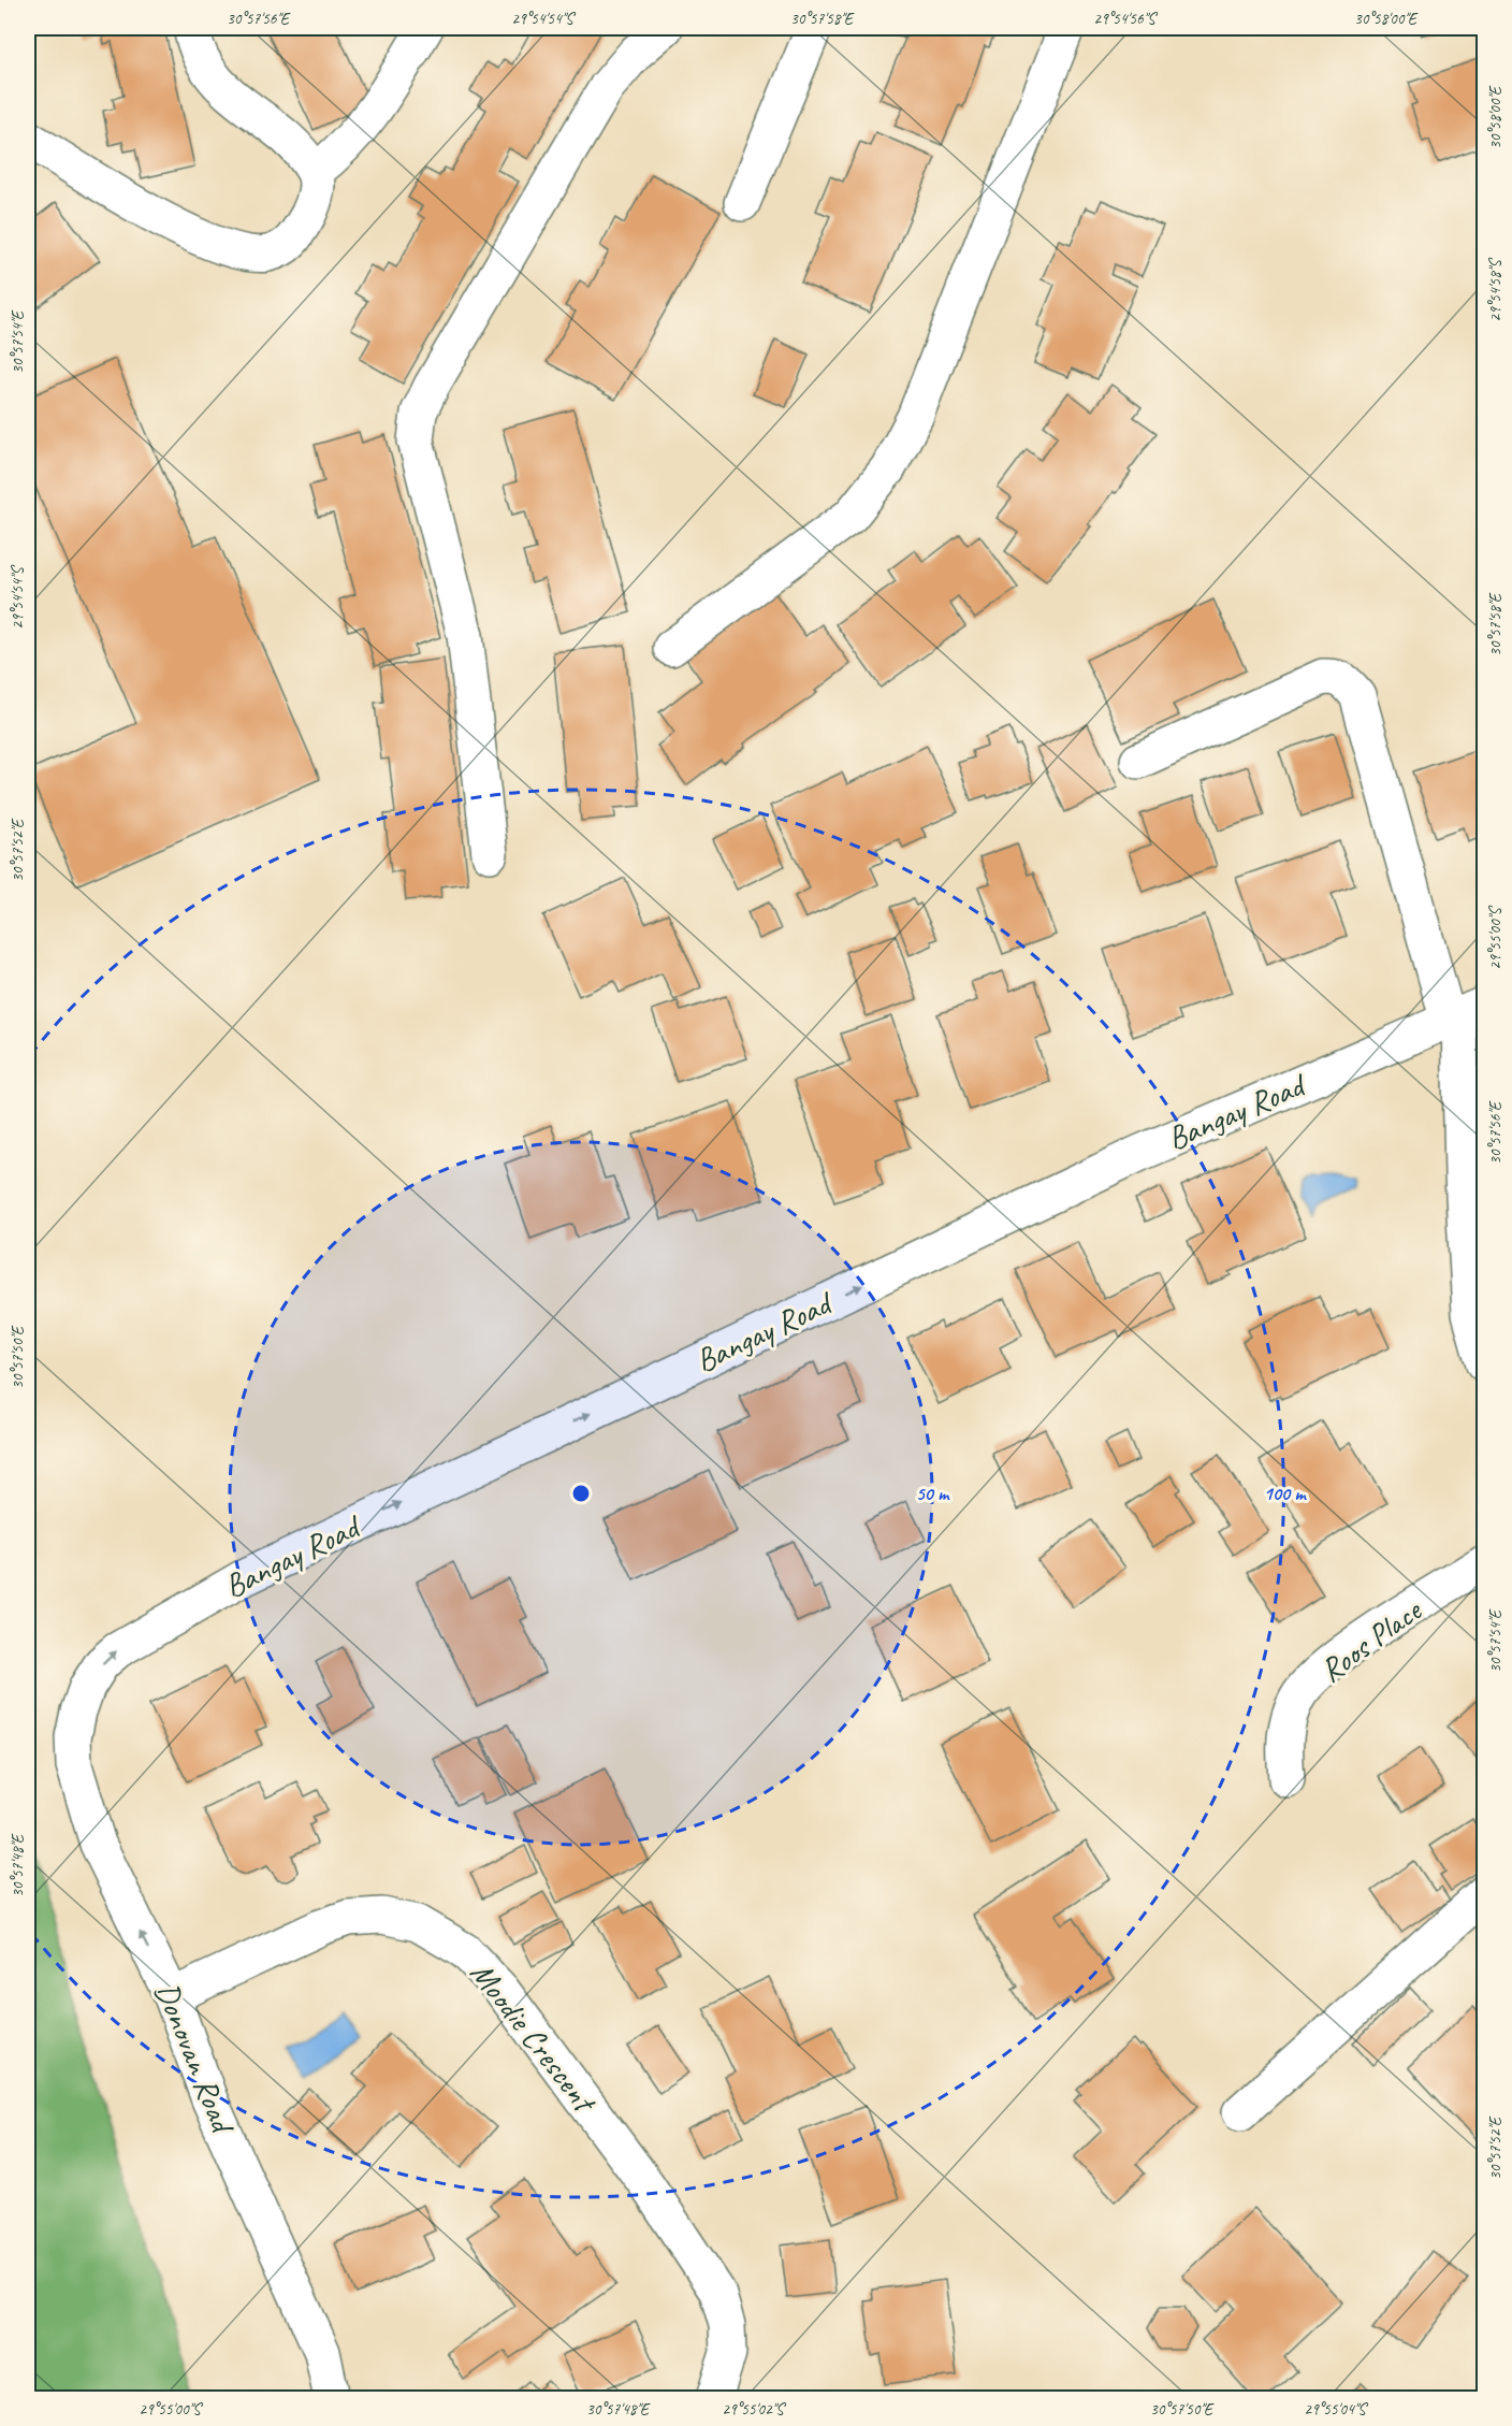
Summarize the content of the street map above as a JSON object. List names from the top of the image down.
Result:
{
  "streets": {
    "street": [
      "Bangay Road",
      "Roos Place",
      "Moodie Crescent",
      "Donovan Road"
    ]
  },
  "crossings": [
    ["Bangay Road", "Donovan Road"],
    ["Moodie Crescent", "Donovan Road"]
  ],
  "one_way": ["Bangay Road", "Donovan Road"],
  "coordinates": [
    "30°57'56\"E",
    "29°54'54\"S",
    "30°57'58\"E",
    "29°54'56\"S",
    "30°58'00\"E",
    "29°54'58\"S",
    "30°57'54\"E",
    "30°57'52\"E",
    "29°55'00\"S",
    "30°57'50\"E",
    "30°57'48\"E",
    "29°55'02\"S",
    "29°55'04\"S"
  ],
  "rings": ["50 m", "100 m"]
}
